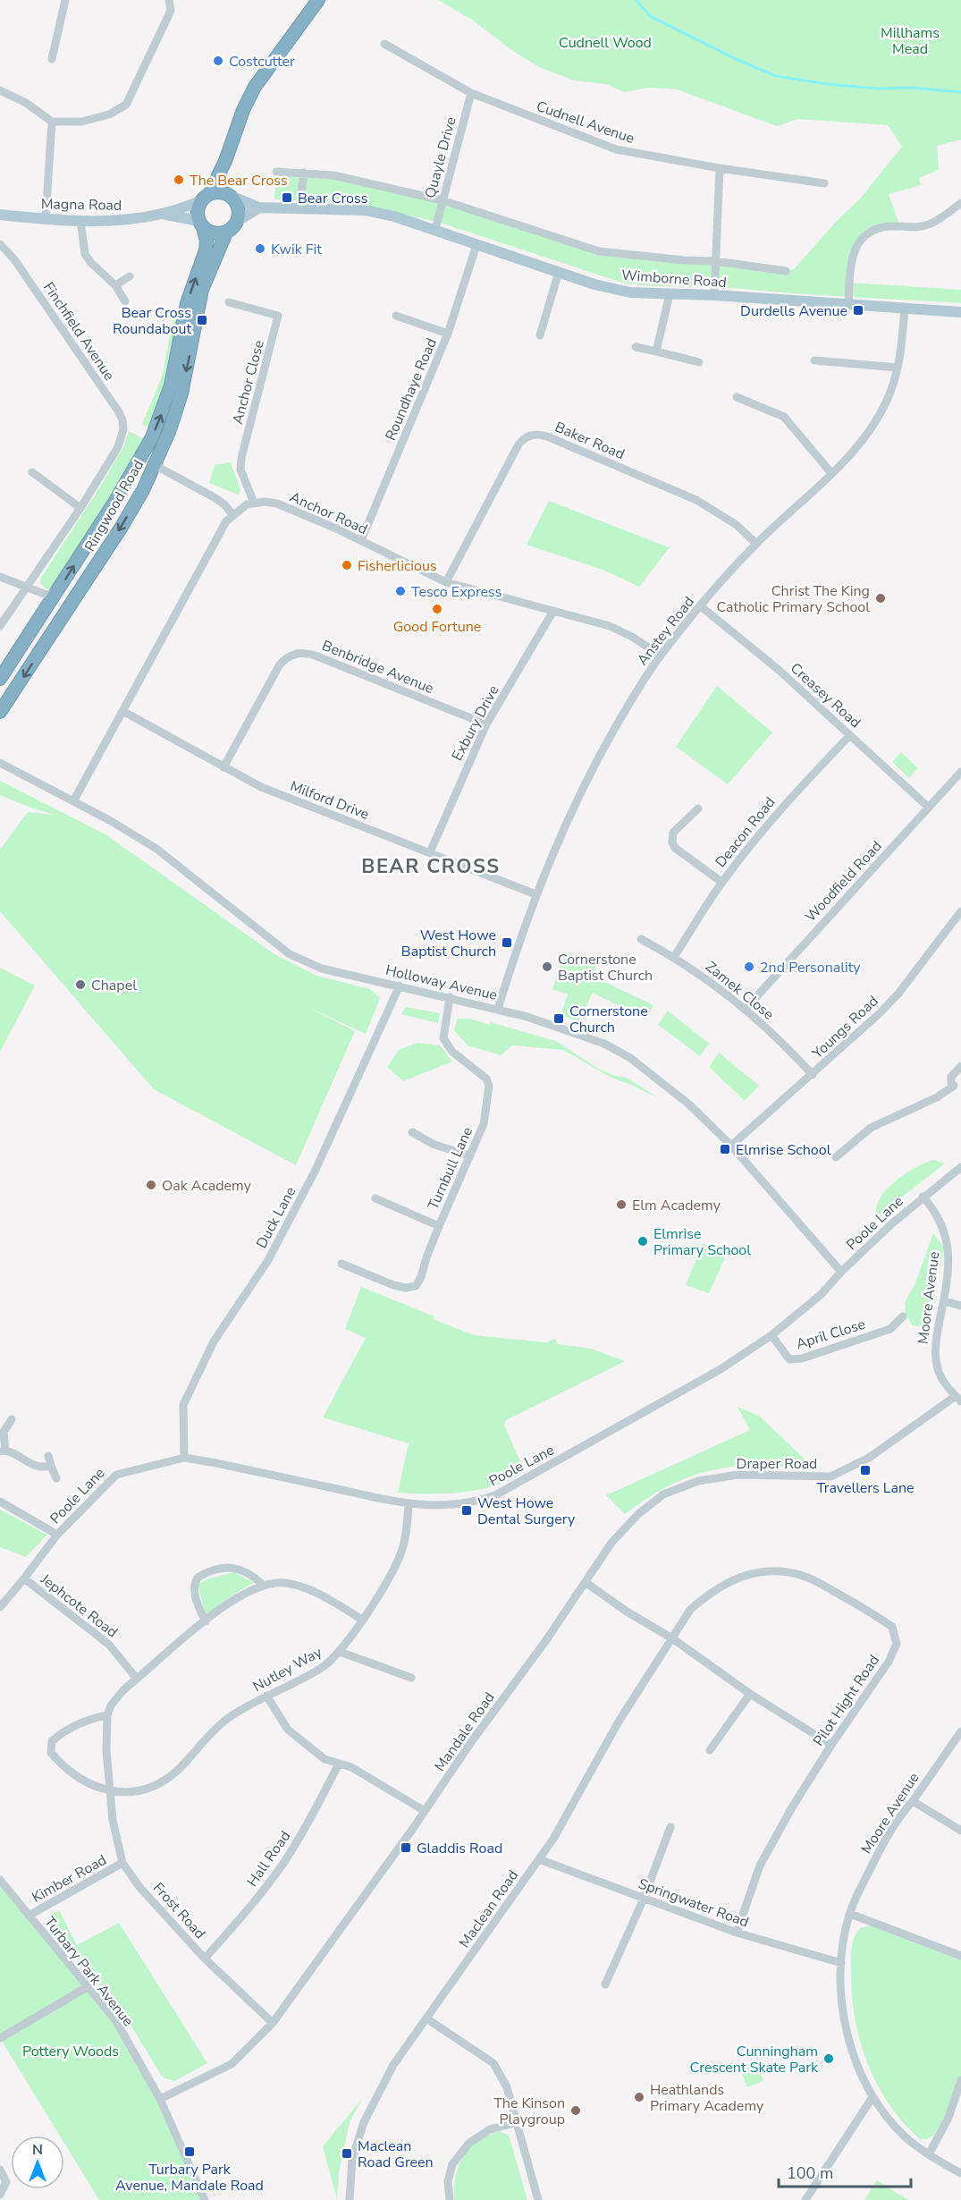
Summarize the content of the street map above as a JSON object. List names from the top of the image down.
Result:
{
  "streets": {
    "highway": ["Ringwood Road"],
    "main road": ["Magna Road", "Wimborne Road"],
    "street": [
      "Cudnell Avenue",
      "Quayle Drive",
      "Finchfield Avenue",
      "Anchor Close",
      "Roundhaye Road",
      "Baker Road",
      "Anchor Road",
      "Anstey Road",
      "Benbridge Avenue",
      "Creasey Road",
      "Exbury Drive",
      "Milford Drive",
      "Deacon Road",
      "Woodfield Road",
      "Holloway Avenue",
      "Zamek Close",
      "Youngs Road",
      "Turnbull Lane",
      "Duck Lane",
      "Poole Lane",
      "Moore Avenue",
      "April Close",
      "Draper Road",
      "Jephcote Road",
      "Nutley Way",
      "Pilot Hight Road",
      "Mandale Road",
      "Hall Road",
      "Kimber Road",
      "Springwater Road",
      "Maclean Road",
      "Frost Road",
      "Turbary Park Avenue"
    ]
  },
  "crossings": [
    ["Cudnell Avenue", "Quayle Drive"],
    ["Quayle Drive", "Wimborne Road"],
    ["Magna Road", "Wimborne Road"],
    ["Magna Road", "Ringwood Road"],
    ["Wimborne Road", "Roundhaye Road"],
    ["Wimborne Road", "Ringwood Road"],
    ["Wimborne Road", "Anstey Road"],
    ["Finchfield Avenue", "Ringwood Road"],
    ["Anchor Close", "Anchor Road"],
    ["Roundhaye Road", "Anchor Road"],
    ["Baker Road", "Anchor Road"],
    ["Baker Road", "Anstey Road"],
    ["Anchor Road", "Anstey Road"],
    ["Anchor Road", "Exbury Drive"],
    ["Anstey Road", "Creasey Road"],
    ["Anstey Road", "Milford Drive"],
    ["Anstey Road", "Holloway Avenue"],
    ["Benbridge Avenue", "Exbury Drive"],
    ["Benbridge Avenue", "Milford Drive"],
    ["Creasey Road", "Deacon Road"],
    ["Creasey Road", "Woodfield Road"],
    ["Exbury Drive", "Milford Drive"],
    ["Deacon Road", "Zamek Close"],
    ["Woodfield Road", "Zamek Close"],
    ["Holloway Avenue", "Youngs Road"],
    ["Holloway Avenue", "Turnbull Lane"],
    ["Holloway Avenue", "Duck Lane"],
    ["Holloway Avenue", "Poole Lane"],
    ["Zamek Close", "Youngs Road"],
    ["Duck Lane", "Poole Lane"],
    ["Poole Lane", "Moore Avenue"],
    ["Poole Lane", "April Close"],
    ["Poole Lane", "Jephcote Road"],
    ["Poole Lane", "Nutley Way"],
    ["Moore Avenue", "Draper Road"],
    ["Moore Avenue", "Springwater Road"],
    ["Draper Road", "Mandale Road"],
    ["Nutley Way", "Frost Road"],
    ["Pilot Hight Road", "Springwater Road"],
    ["Pilot Hight Road", "Maclean Road"],
    ["Mandale Road", "Frost Road"],
    ["Mandale Road", "Turbary Park Avenue"],
    ["Hall Road", "Frost Road"],
    ["Kimber Road", "Frost Road"],
    ["Kimber Road", "Turbary Park Avenue"],
    ["Springwater Road", "Maclean Road"]
  ],
  "districts": ["BEAR CROSS"],
  "parks": ["Millhams Mead", "Cudnell Wood", "Pottery Woods"],
  "places": {
    "other": [
      "Costcutter",
      "The Bear Cross",
      "Kwik Fit",
      "Fisherlicious",
      "Tesco Express",
      "Christ The King Catholic Primary School",
      "Good Fortune",
      "Cornerstone Baptist Church",
      "2nd Personality",
      "Chapel",
      "Oak Academy",
      "Elm Academy",
      "Elmrise Primary School",
      "Cunningham Crescent Skate Park",
      "Heathlands Primary Academy",
      "The Kinson Playgroup"
    ],
    "transit": [
      "Bear Cross",
      "Durdells Avenue",
      "Bear Cross Roundabout",
      "West Howe Baptist Church",
      "Cornerstone Church",
      "Elmrise School",
      "Travellers Lane",
      "West Howe Dental Surgery",
      "Gladdis Road",
      "Turbary Park Avenue, Mandale Road",
      "Maclean Road Green"
    ]
  },
  "scale_bar": "100 m",
  "north": "top"
}
